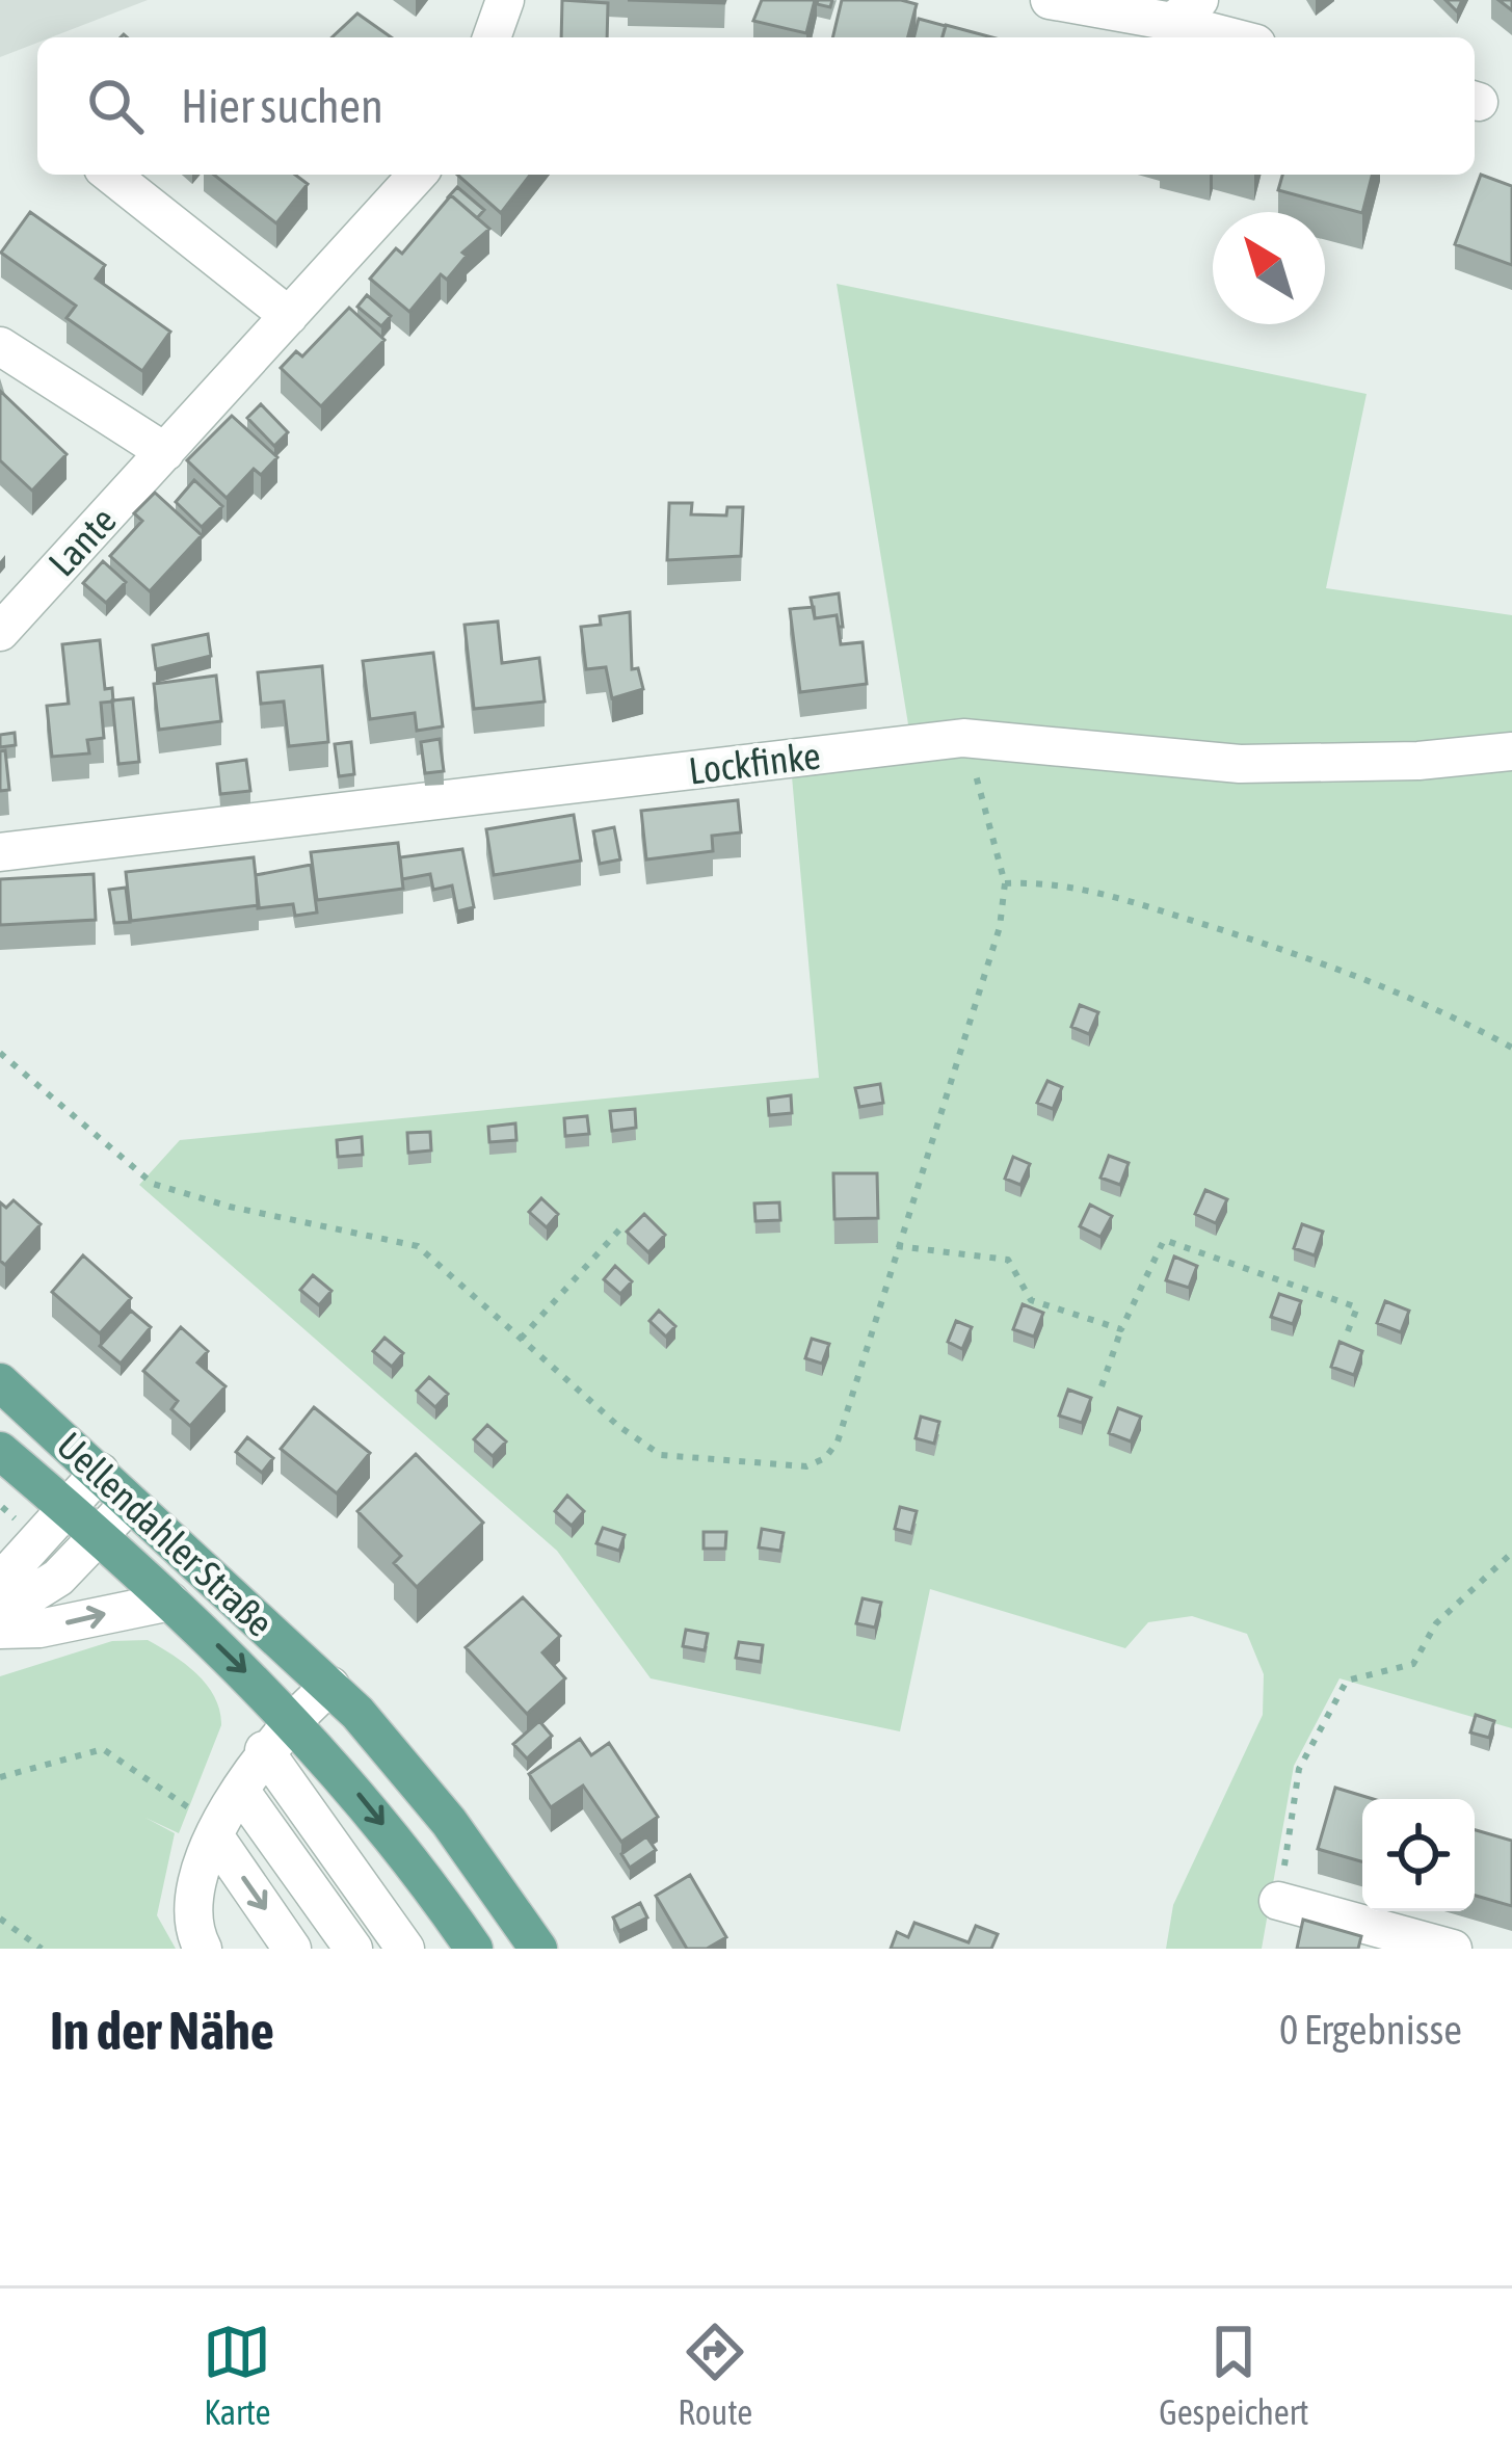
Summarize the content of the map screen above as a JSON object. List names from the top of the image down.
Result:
{
  "streets": {
    "main road": ["Uellendahler Straße"],
    "street": ["Lante", "Lockfinke"]
  },
  "north": "top left",
  "page": {
    "search": "Hier suchen",
    "heading": ["In der Nähe", "0 Ergebnisse"],
    "nav": ["Karte", "Route", "Gespeichert"]
  }
}
